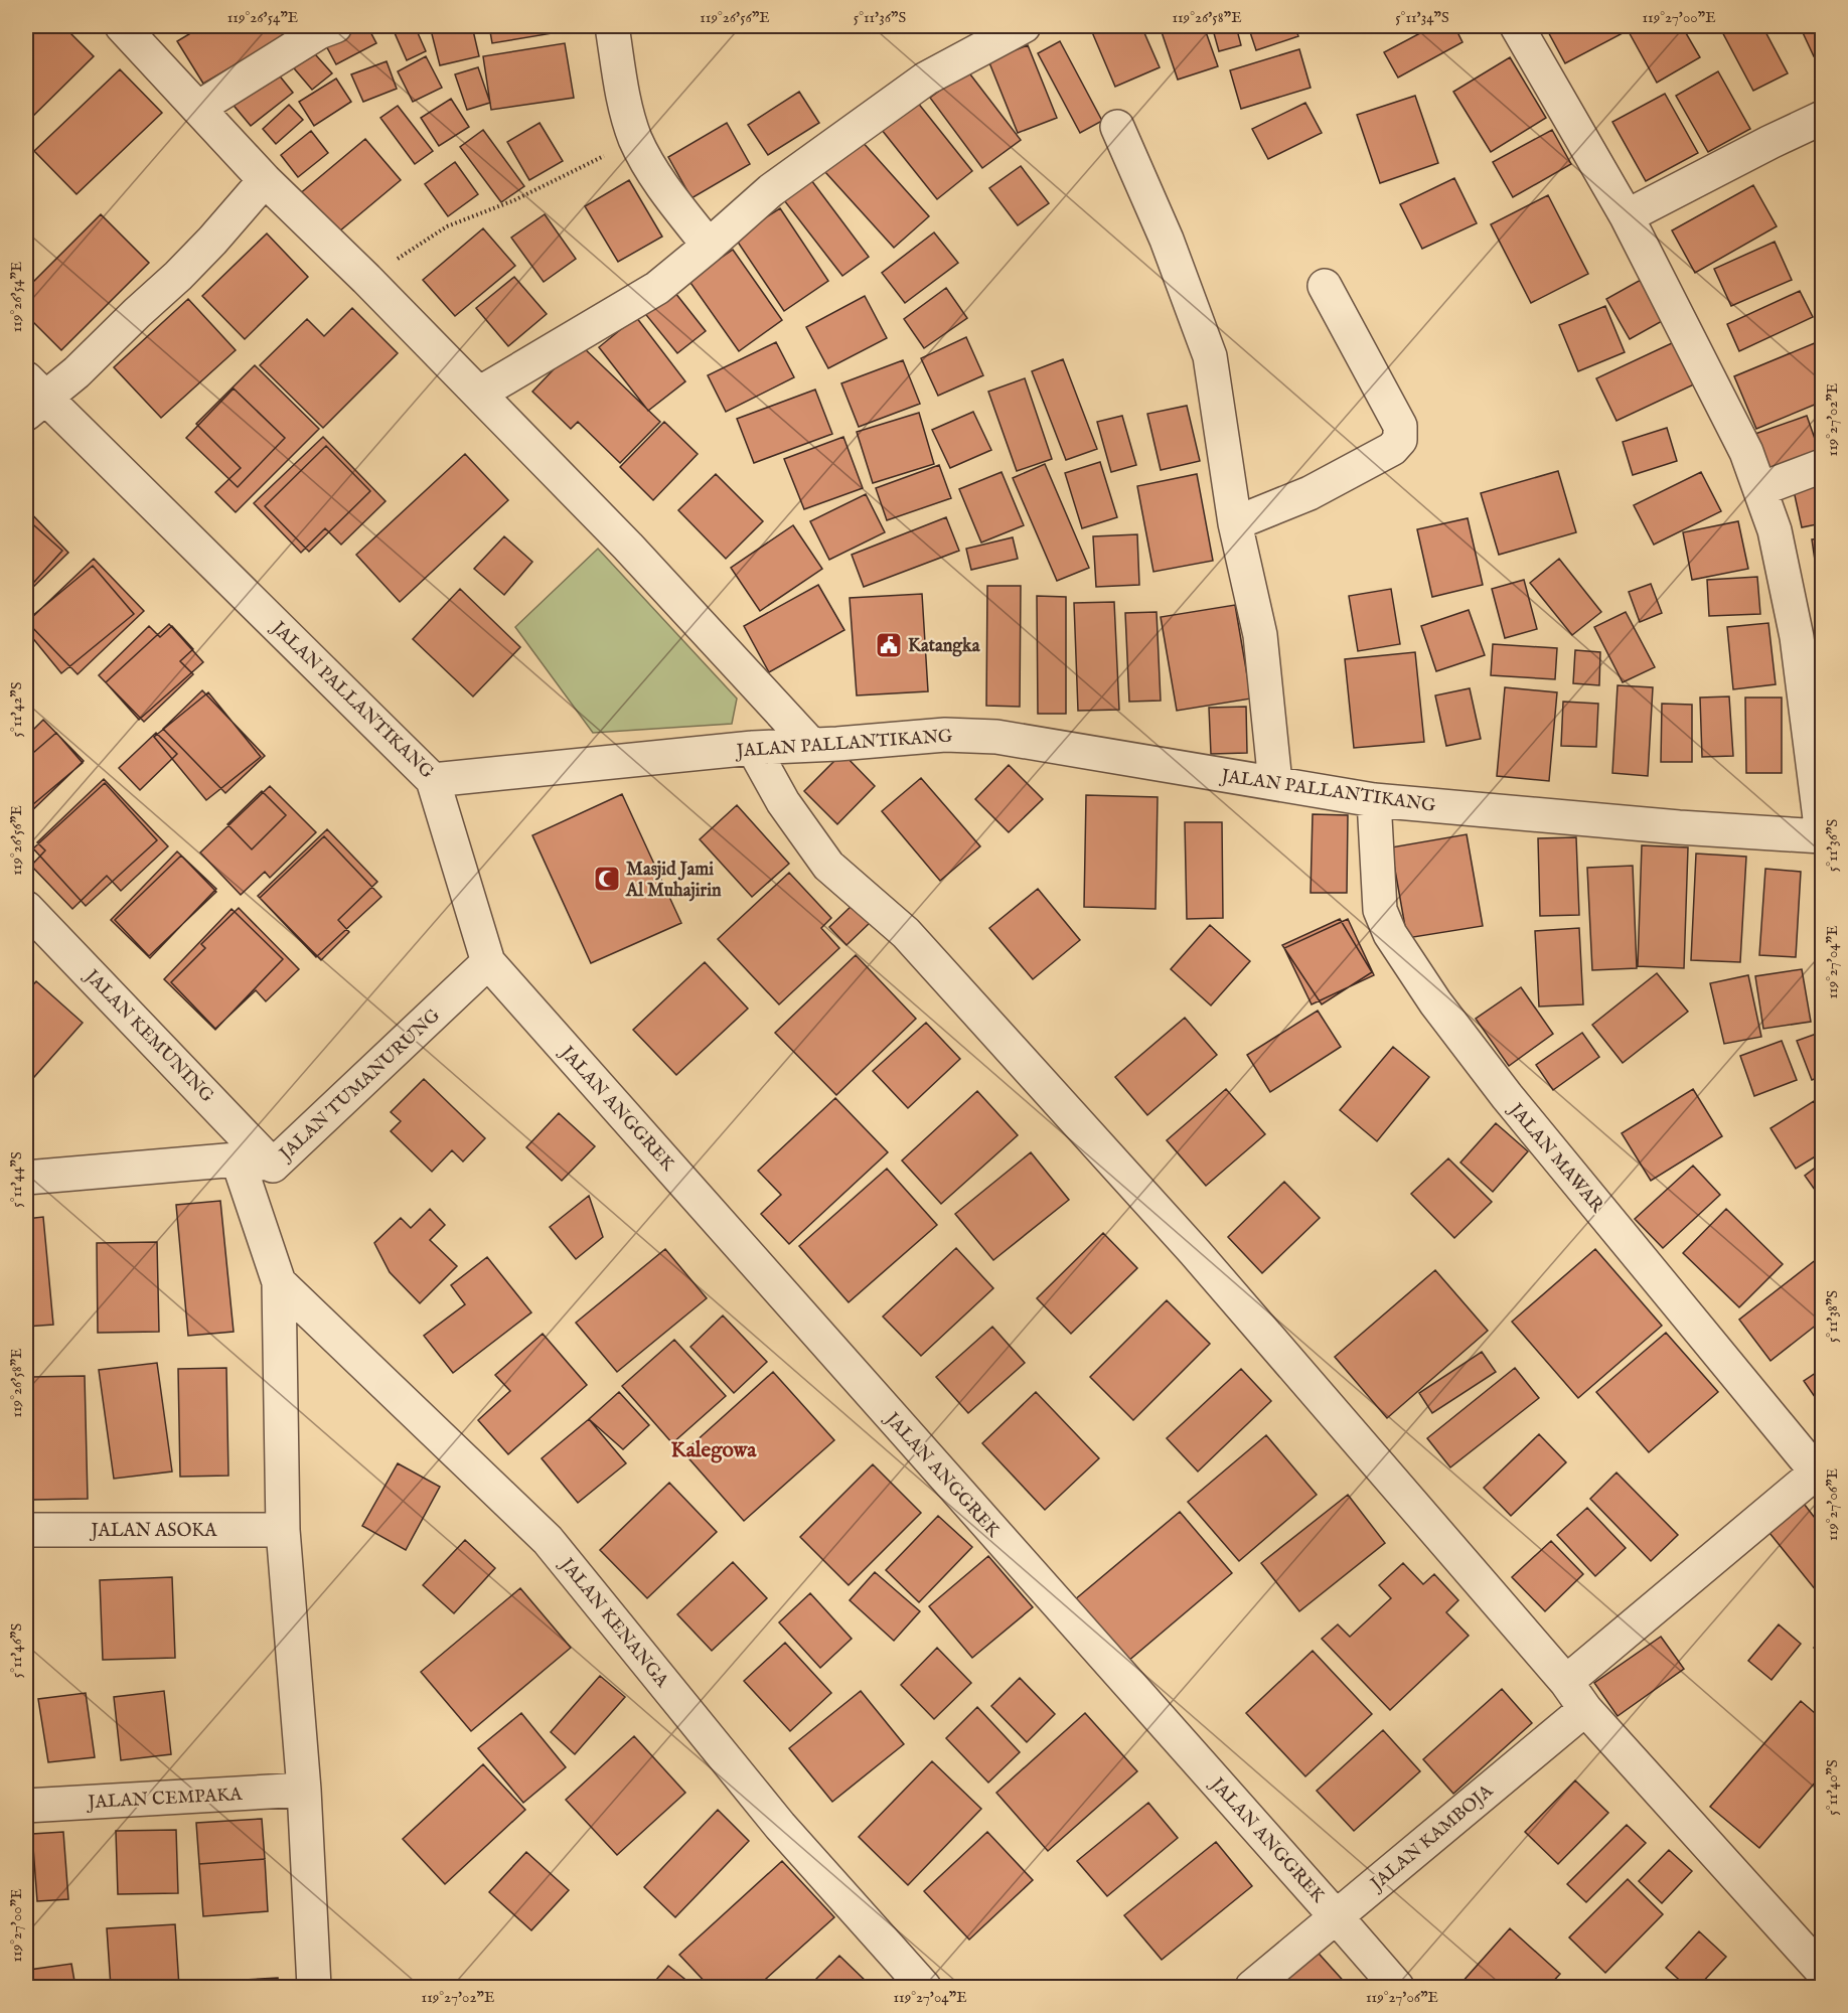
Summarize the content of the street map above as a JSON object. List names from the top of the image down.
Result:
{
  "streets": {
    "street": [
      "JALAN PALLANTIKANG",
      "JALAN KEMUNING",
      "JALAN TUMANURUNG",
      "JALAN ANGGREK",
      "JALAN MAWAR",
      "JALAN ASOKA",
      "JALAN KENANGA",
      "JALAN CEMPAKA",
      "JALAN KAMBOJA"
    ]
  },
  "crossings": [
    ["JALAN PALLANTIKANG", "JALAN MAWAR"],
    ["JALAN KEMUNING", "JALAN TUMANURUNG"],
    ["JALAN TUMANURUNG", "JALAN ANGGREK"],
    ["JALAN ANGGREK", "JALAN KAMBOJA"]
  ],
  "districts": ["Kalegowa"],
  "places": {
    "public building": ["Katangka"],
    "mosque": ["Masjid Jami Al Muhajirin"]
  },
  "coordinates": [
    "119°26'54\"E",
    "119°26'56\"E",
    "5°11'36\"S",
    "119°26'58\"E",
    "5°11'34\"S",
    "119°27'00\"E",
    "119°27'02\"E",
    "5°11'42\"S",
    "119°27'04\"E",
    "5°11'44\"S",
    "5°11'38\"S",
    "119°27'06\"E",
    "5°11'46\"S",
    "5°11'40\"S"
  ]
}
